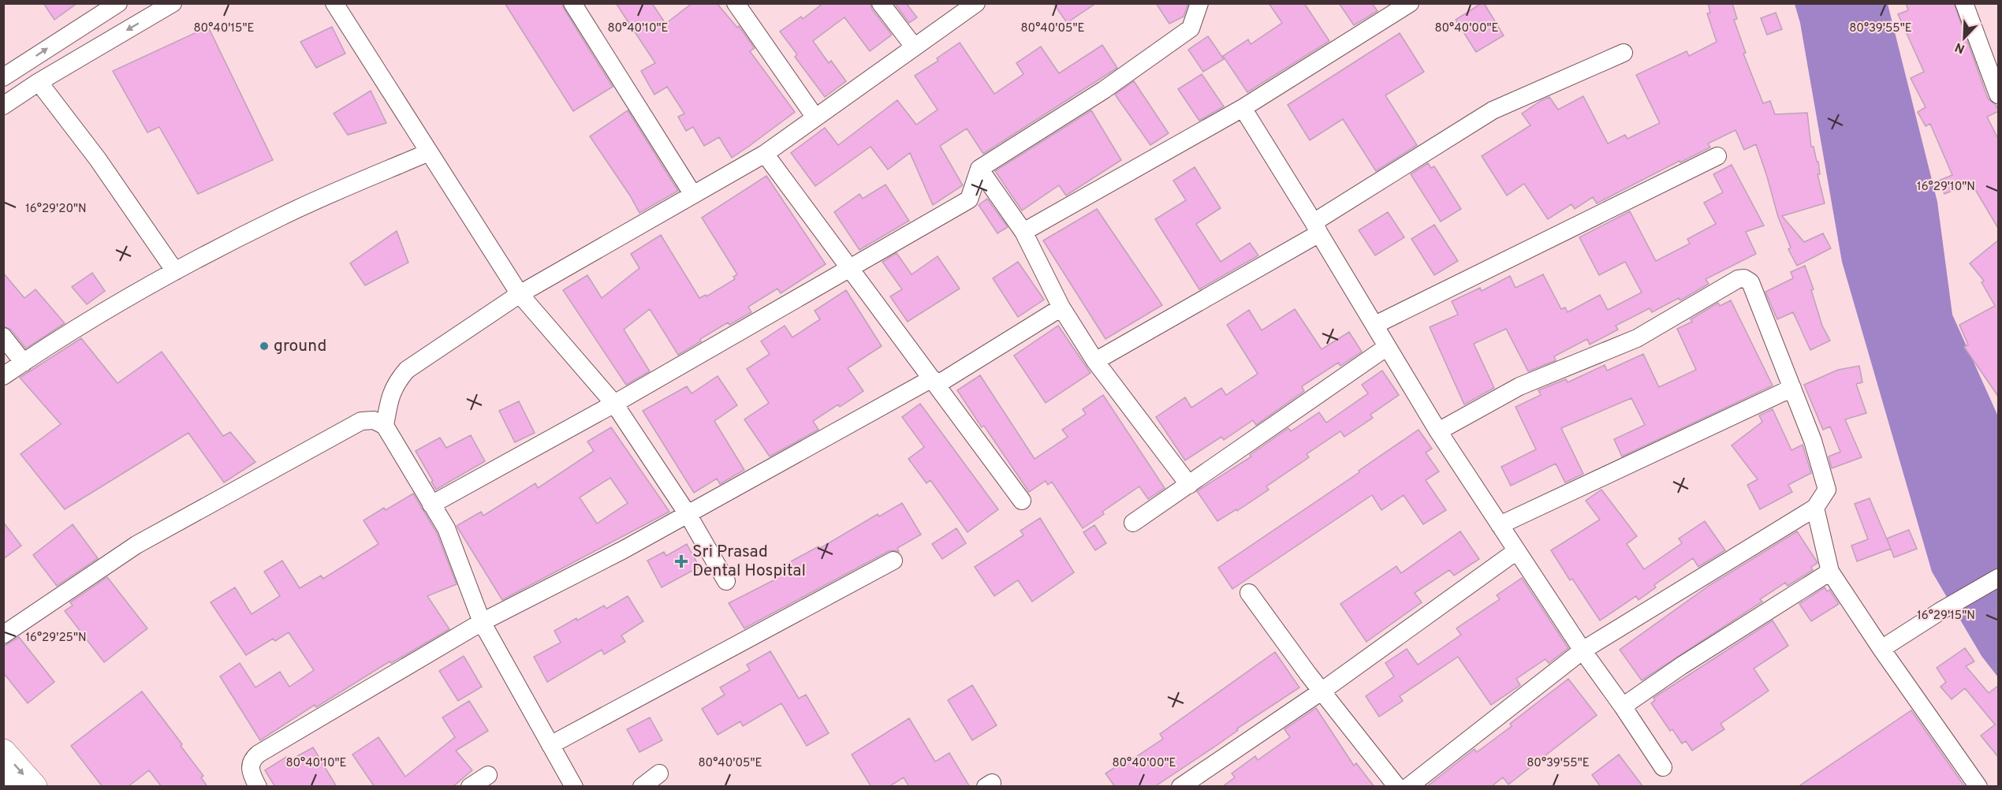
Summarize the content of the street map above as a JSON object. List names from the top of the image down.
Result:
{
  "places": {
    "other": ["ground"],
    "health": ["Sri Prasad Dental Hospital"]
  },
  "north": "bottom left",
  "coordinates": [
    "80°40'05\"E",
    "80°40'15\"E",
    "80°40'10\"E",
    "80°40'00\"E",
    "80°39'55\"E",
    "16°29'10\"N",
    "16°29'20\"N",
    "16°29'15\"N",
    "16°29'25\"N"
  ]
}
